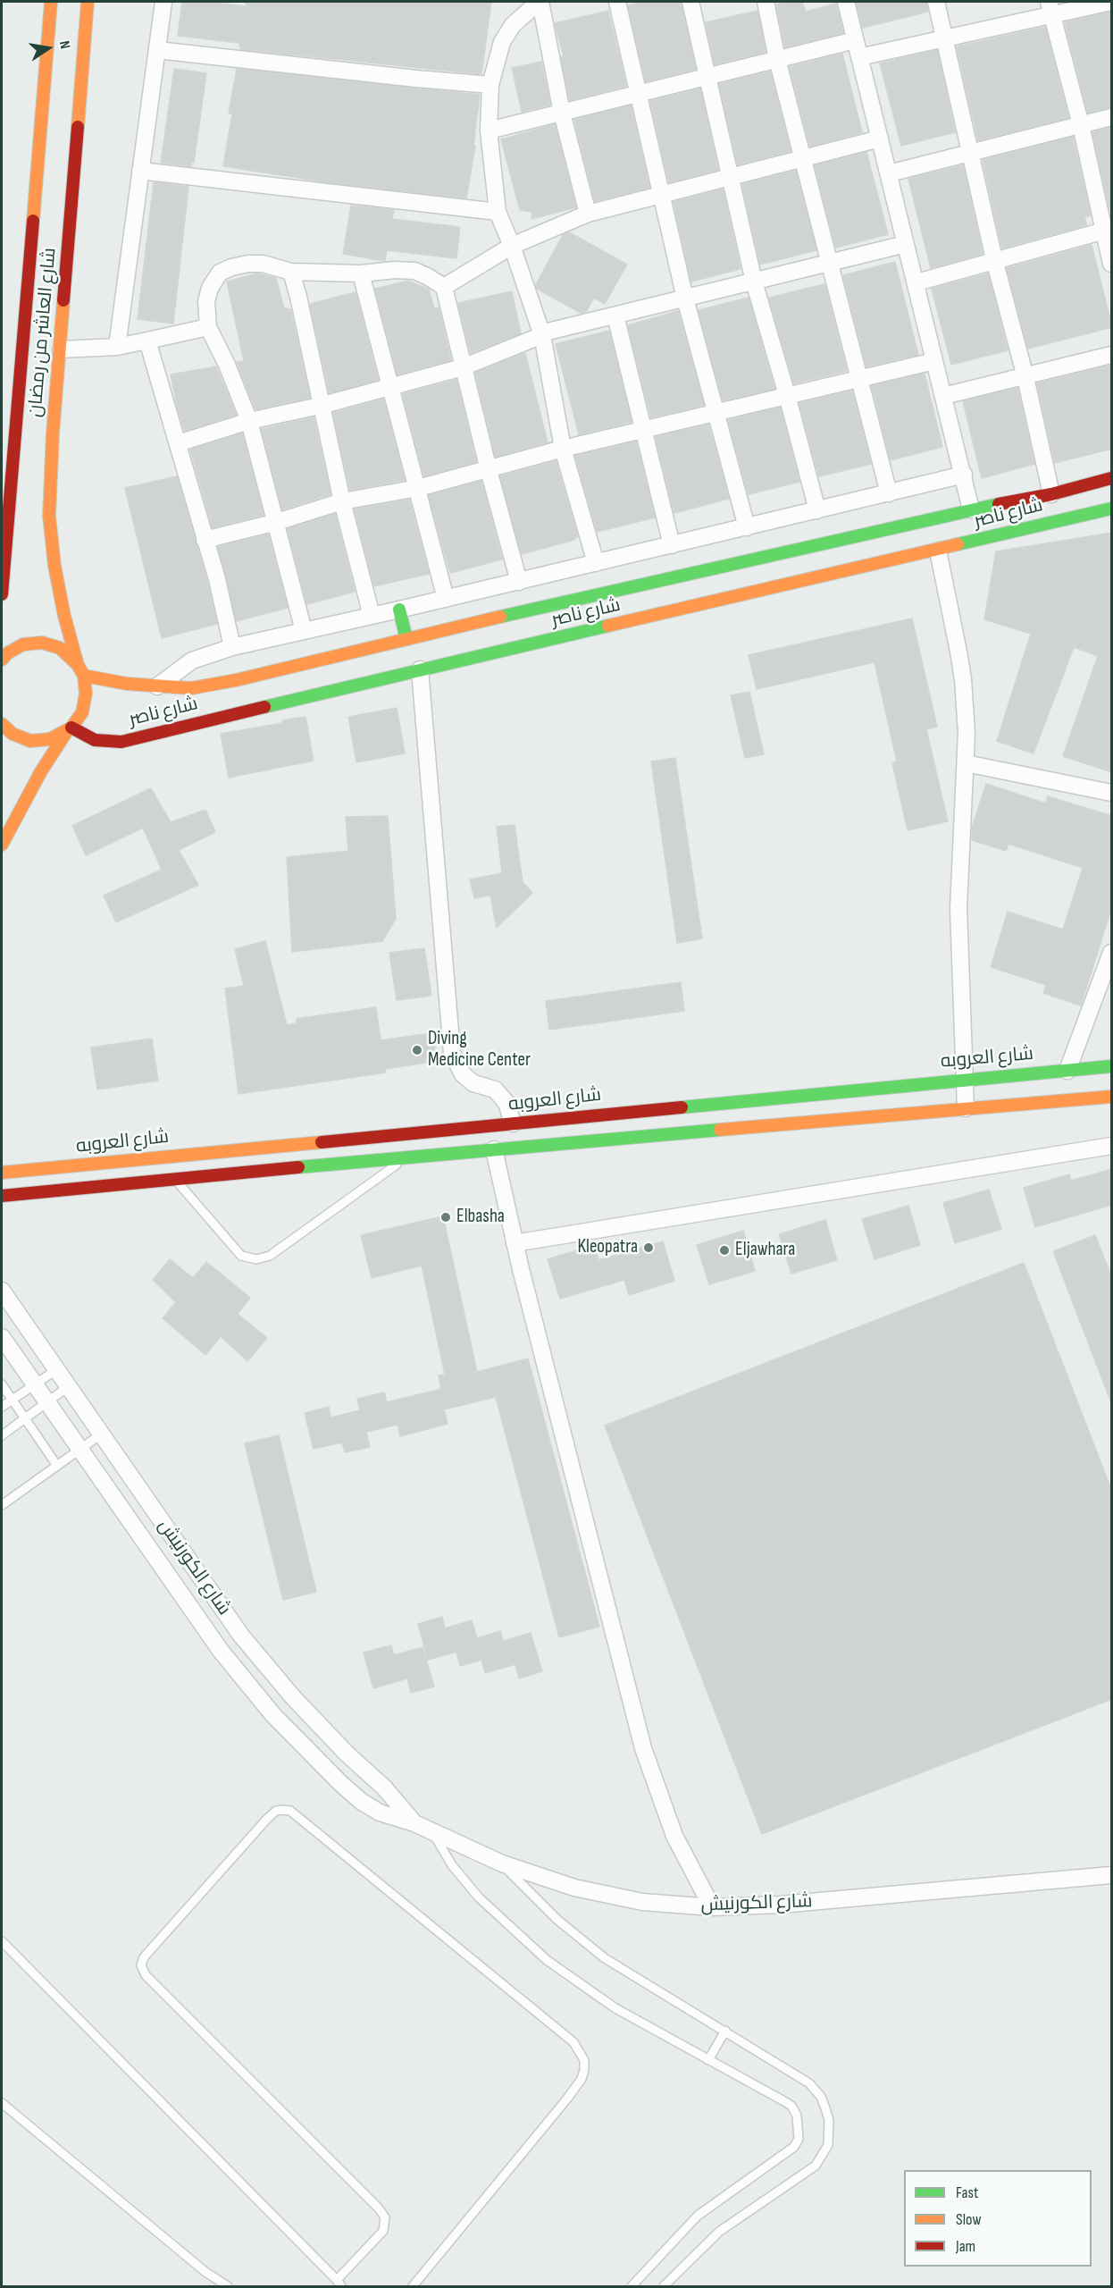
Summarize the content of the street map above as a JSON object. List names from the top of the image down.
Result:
{
  "streets": {
    "main road": ["شارع العاشر من رمضان", "شارع ناصر", "شارع العروبه"],
    "street": ["شارع الكورنيش"]
  },
  "crossings": [
    ["شارع العاشر من رمضان", "شارع ناصر"]
  ],
  "places": [
    "Diving Medicine Center",
    "Elbasha",
    "Kleopatra",
    "Eljawhara"
  ],
  "legend": ["Fast", "Slow", "Jam"],
  "north": "right"
}
